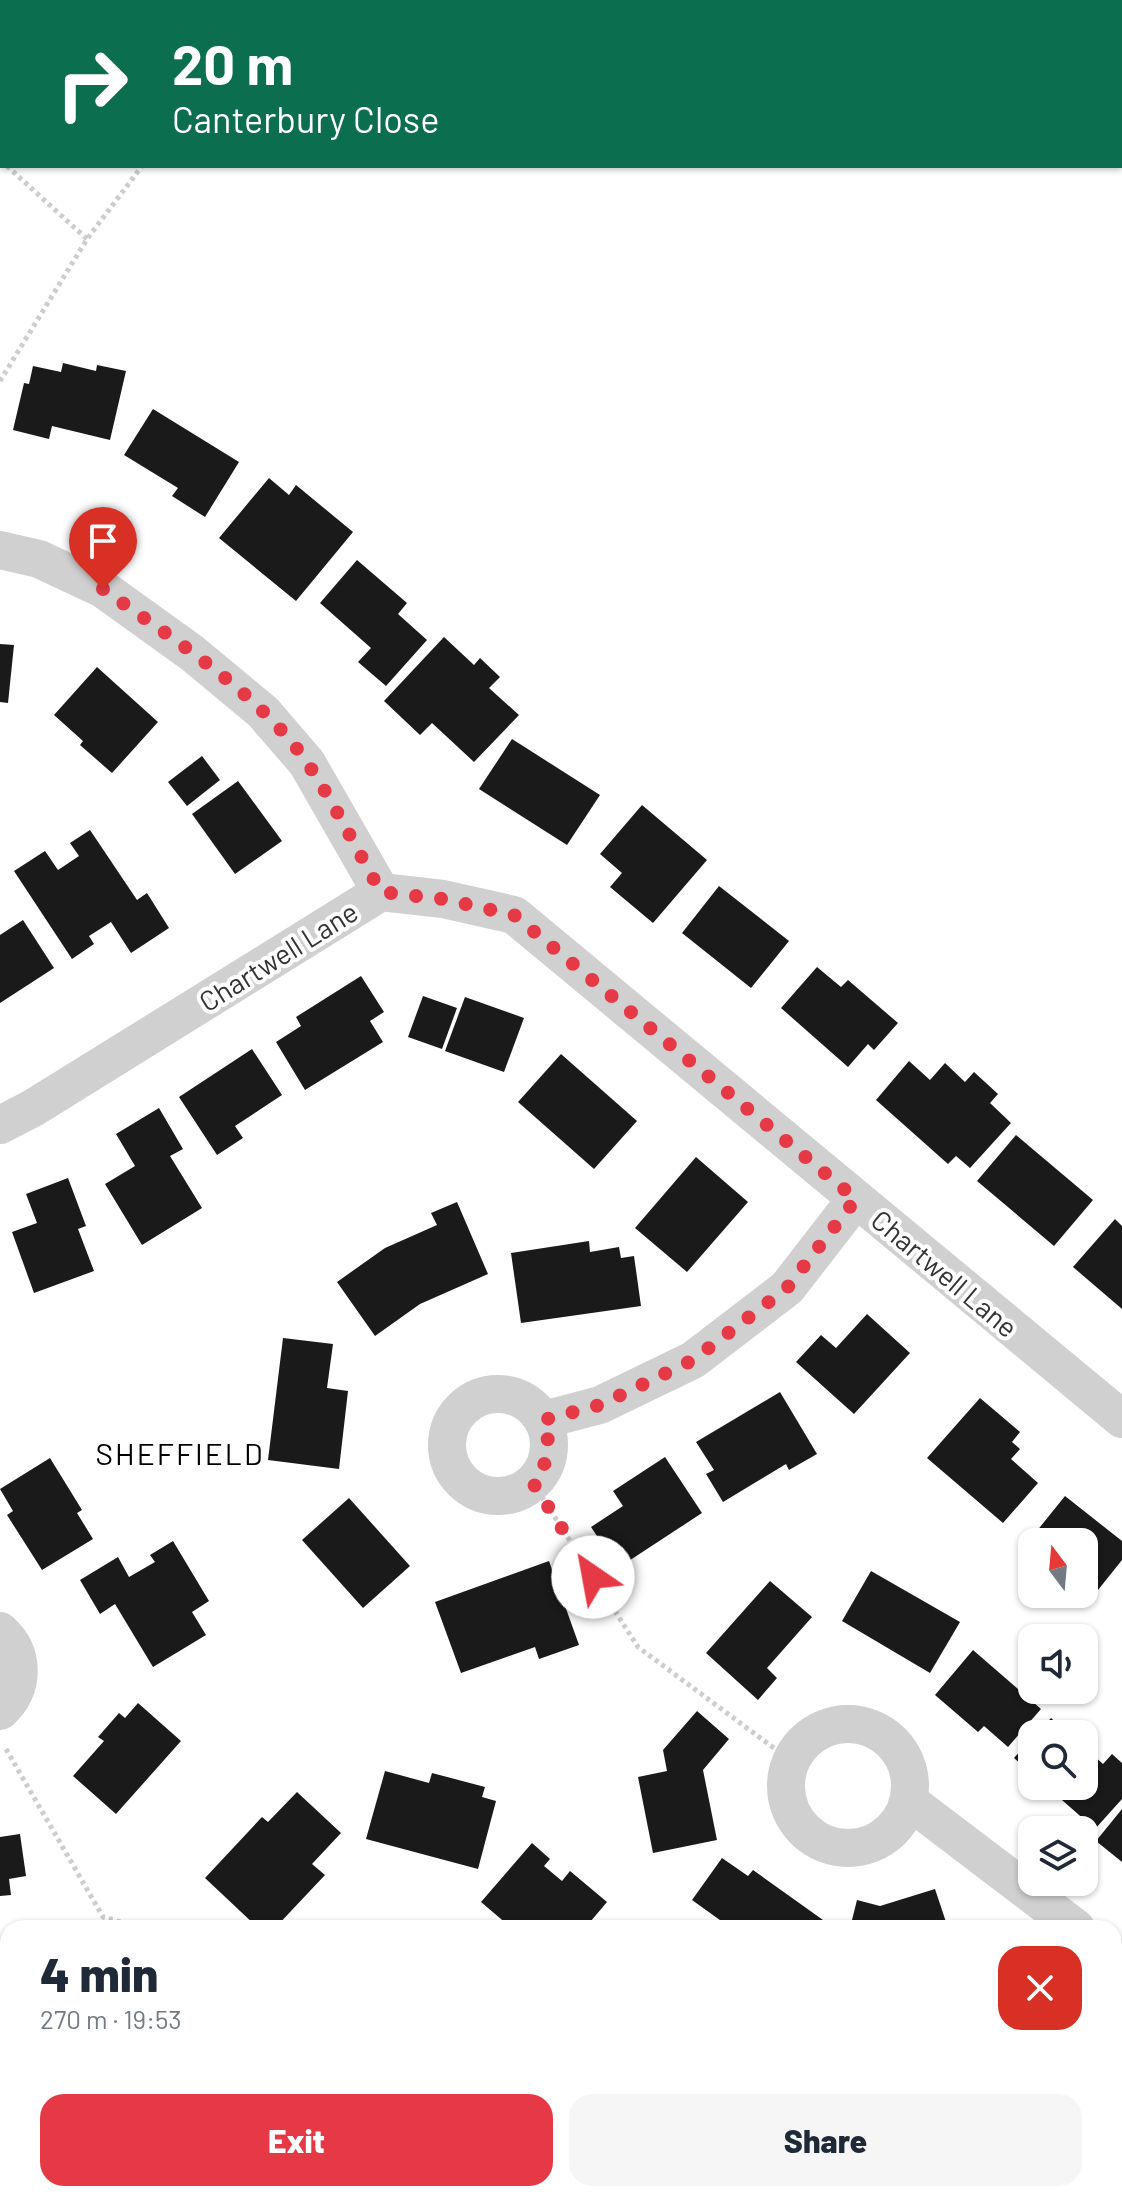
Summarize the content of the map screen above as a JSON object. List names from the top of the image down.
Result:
{
  "streets": {
    "street": ["Chartwell Lane"]
  },
  "districts": ["SHEFFIELD"],
  "north": "top",
  "page": {
    "turn": ["20 m", "Canterbury Close"],
    "heading": ["4 min", "270 m · 19:53"],
    "buttons": ["Exit", "Share"]
  }
}
